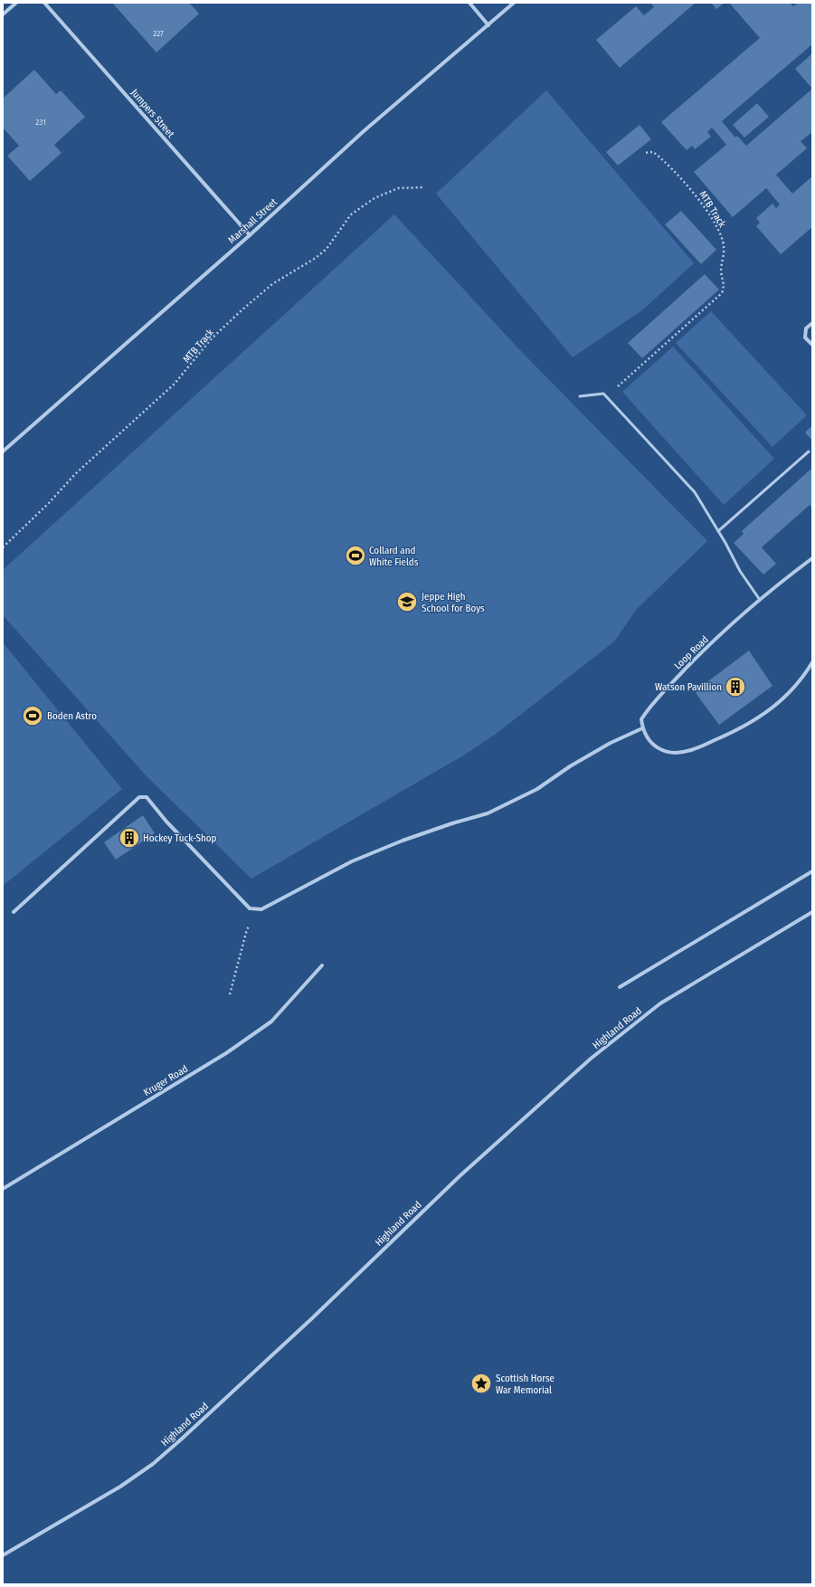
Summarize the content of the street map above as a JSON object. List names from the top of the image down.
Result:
{
  "streets": {
    "street": [
      "Jumpers Street",
      "Marshall Street",
      "Loop Road",
      "Highland Road",
      "Kruger Road"
    ],
    "path": ["MTB Track"]
  },
  "crossings": [
    ["Jumpers Street", "Marshall Street"]
  ],
  "places": {
    "sports": ["Collard and White Fields", "Boden Astro"],
    "school or university": ["Jeppe High School for Boys"],
    "building": ["Watson Pavillion", "Hockey Tuck-Shop"],
    "place": ["Scottish Horse War Memorial"]
  },
  "house_numbers": ["227", "231"]
}
